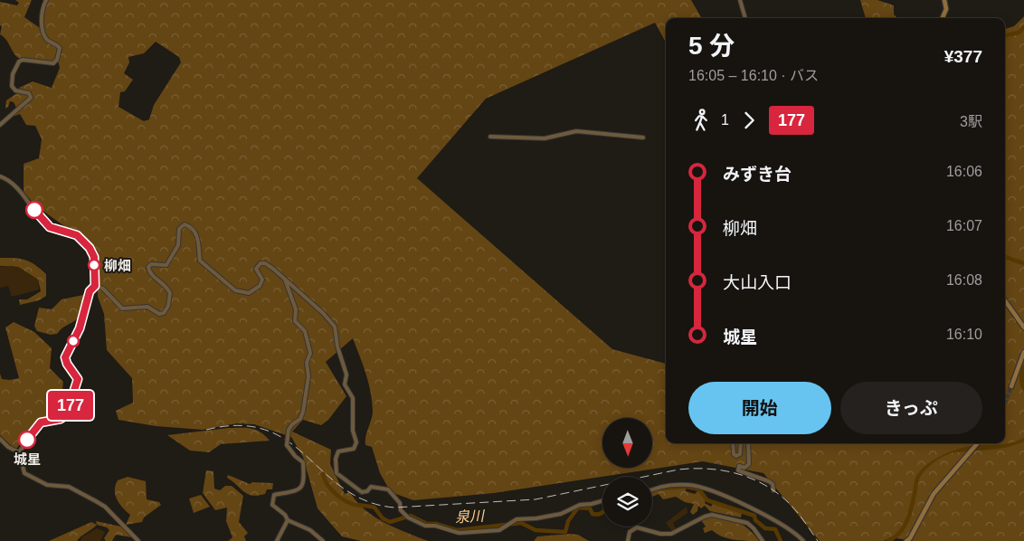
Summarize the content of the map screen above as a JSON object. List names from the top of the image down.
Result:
{
  "water": ["泉川"],
  "places": ["柳畑", "城星"],
  "lines": ["bus line 177"],
  "north": "bottom",
  "page": {
    "on_map": "177",
    "heading": ["5 分", "16:05 – 16:10 · バス", "¥377"],
    "legs": ["1", "177", "3駅"],
    "list": [
      {
        "name": "みずき台",
        "value": "16:06"
      },
      {
        "name": "柳畑",
        "value": "16:07"
      },
      {
        "name": "大山入口",
        "value": "16:08"
      },
      {
        "name": "城星",
        "value": "16:10"
      }
    ],
    "buttons": ["開始", "きっぷ"]
  }
}
